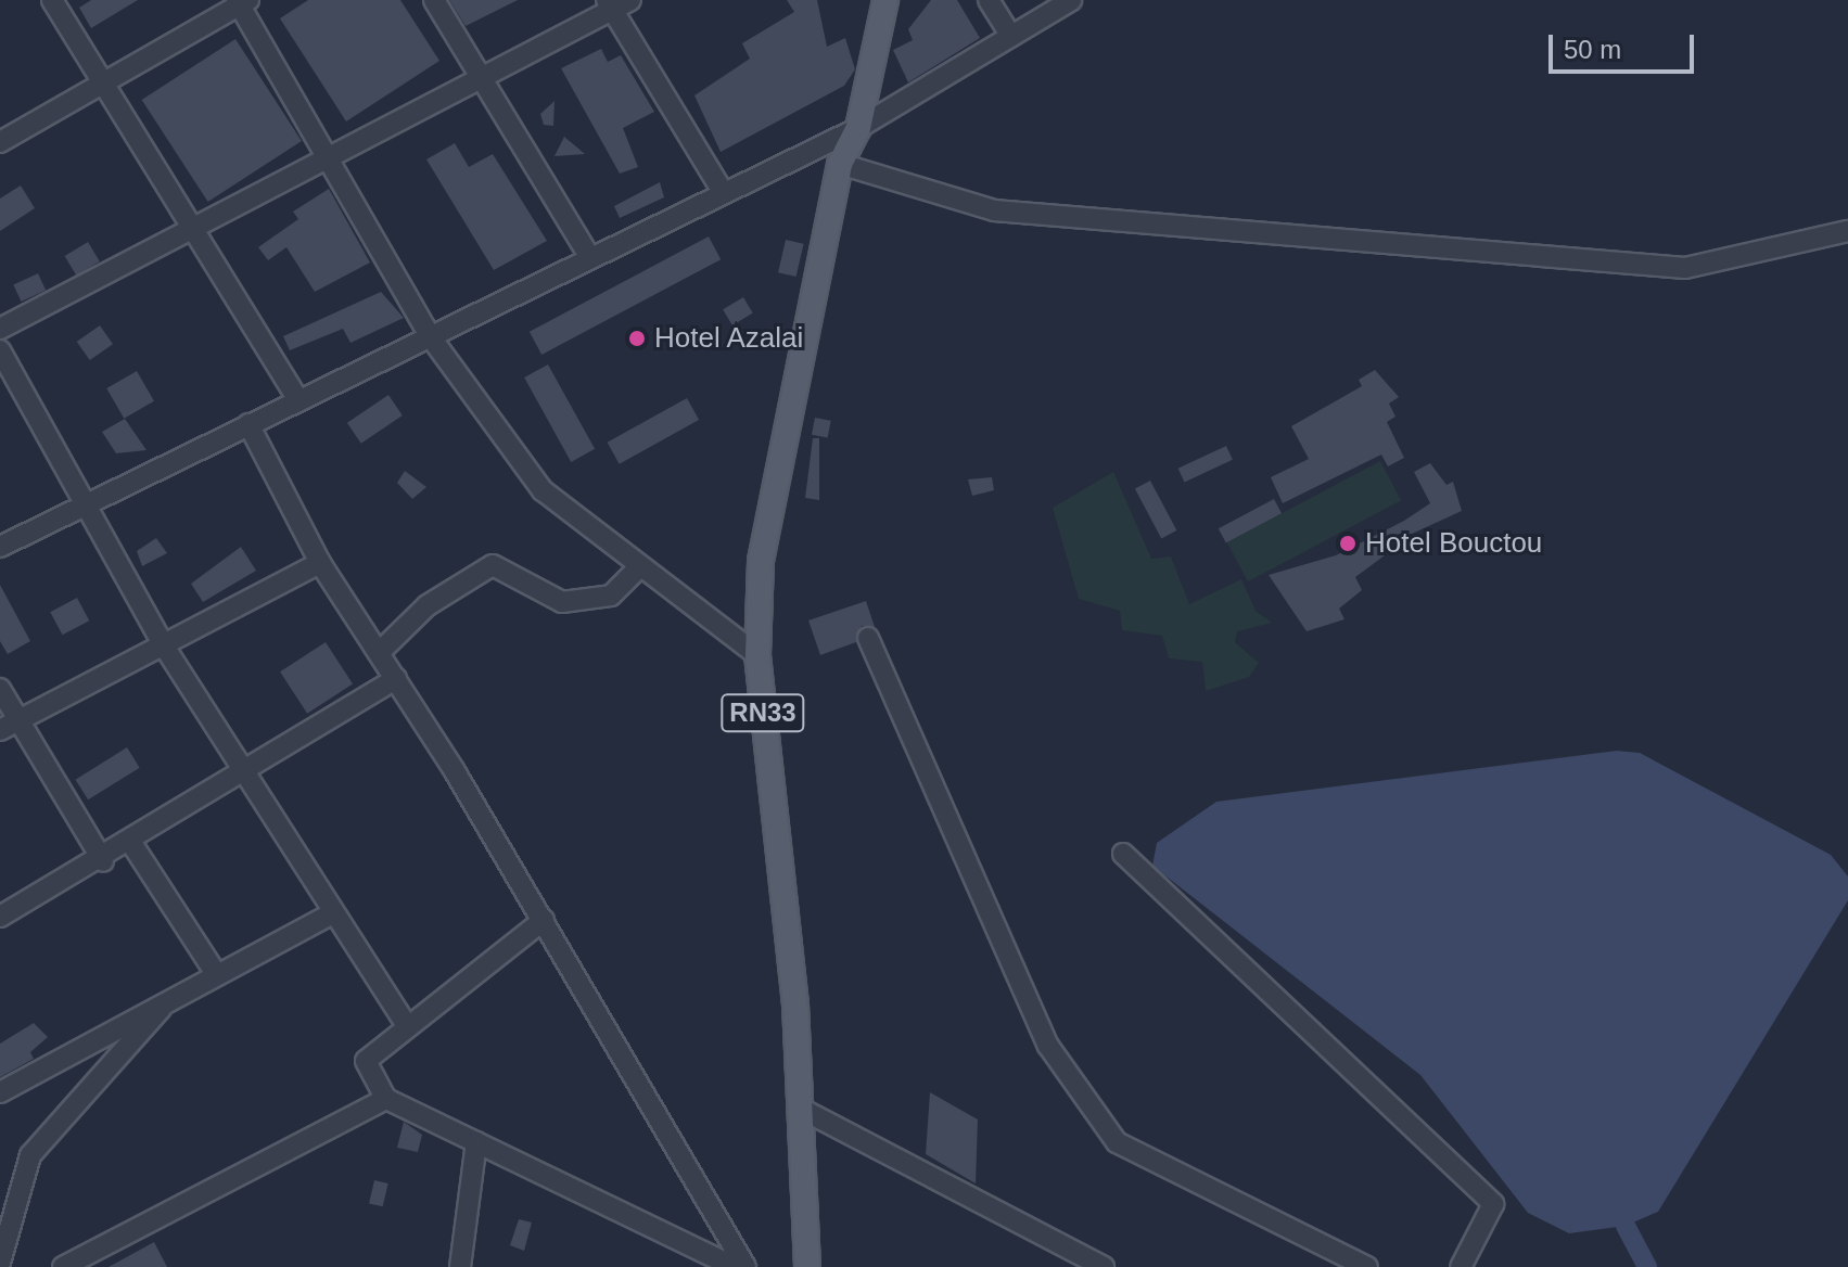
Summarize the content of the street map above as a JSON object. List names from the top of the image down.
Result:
{
  "streets": {
    "main road": ["RN33"]
  },
  "places": ["Hotel Azalai", "Hotel Bouctou"],
  "scale_bar": "50 m"
}
